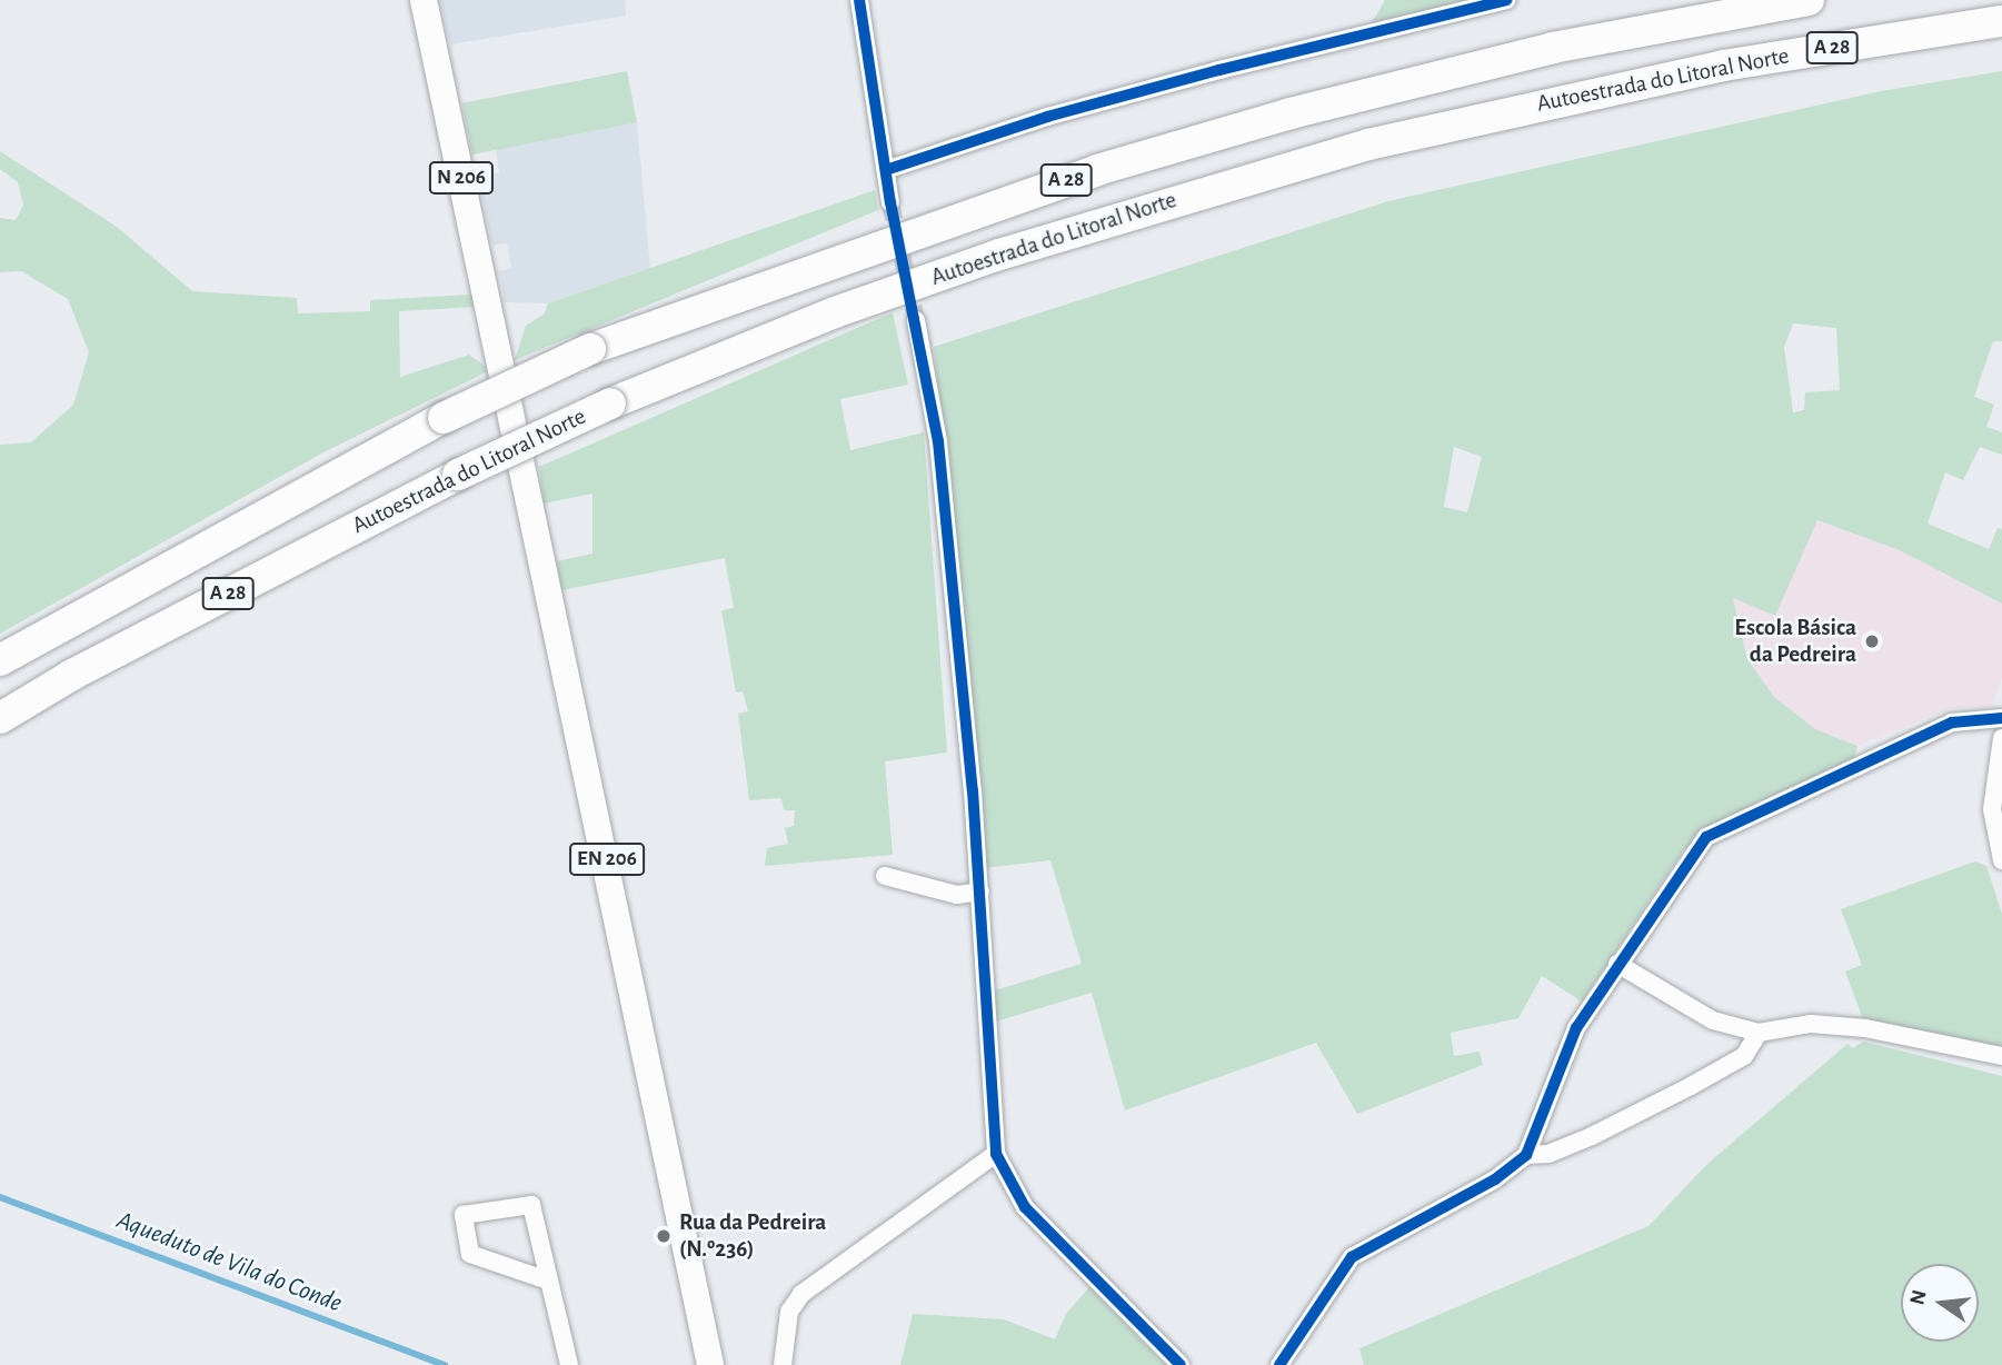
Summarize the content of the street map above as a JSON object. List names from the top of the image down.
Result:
{
  "streets": {
    "highway": ["A 28", "Autoestrada do Litoral Norte"],
    "main road": ["N 206", "EN 206"]
  },
  "crossings": [
    ["N 206", "EN 206"]
  ],
  "water": ["Aqueduto de Vila do Conde"],
  "places": ["Escola Básica da Pedreira", "Rua da Pedreira (N.º236)"],
  "north": "left"
}
